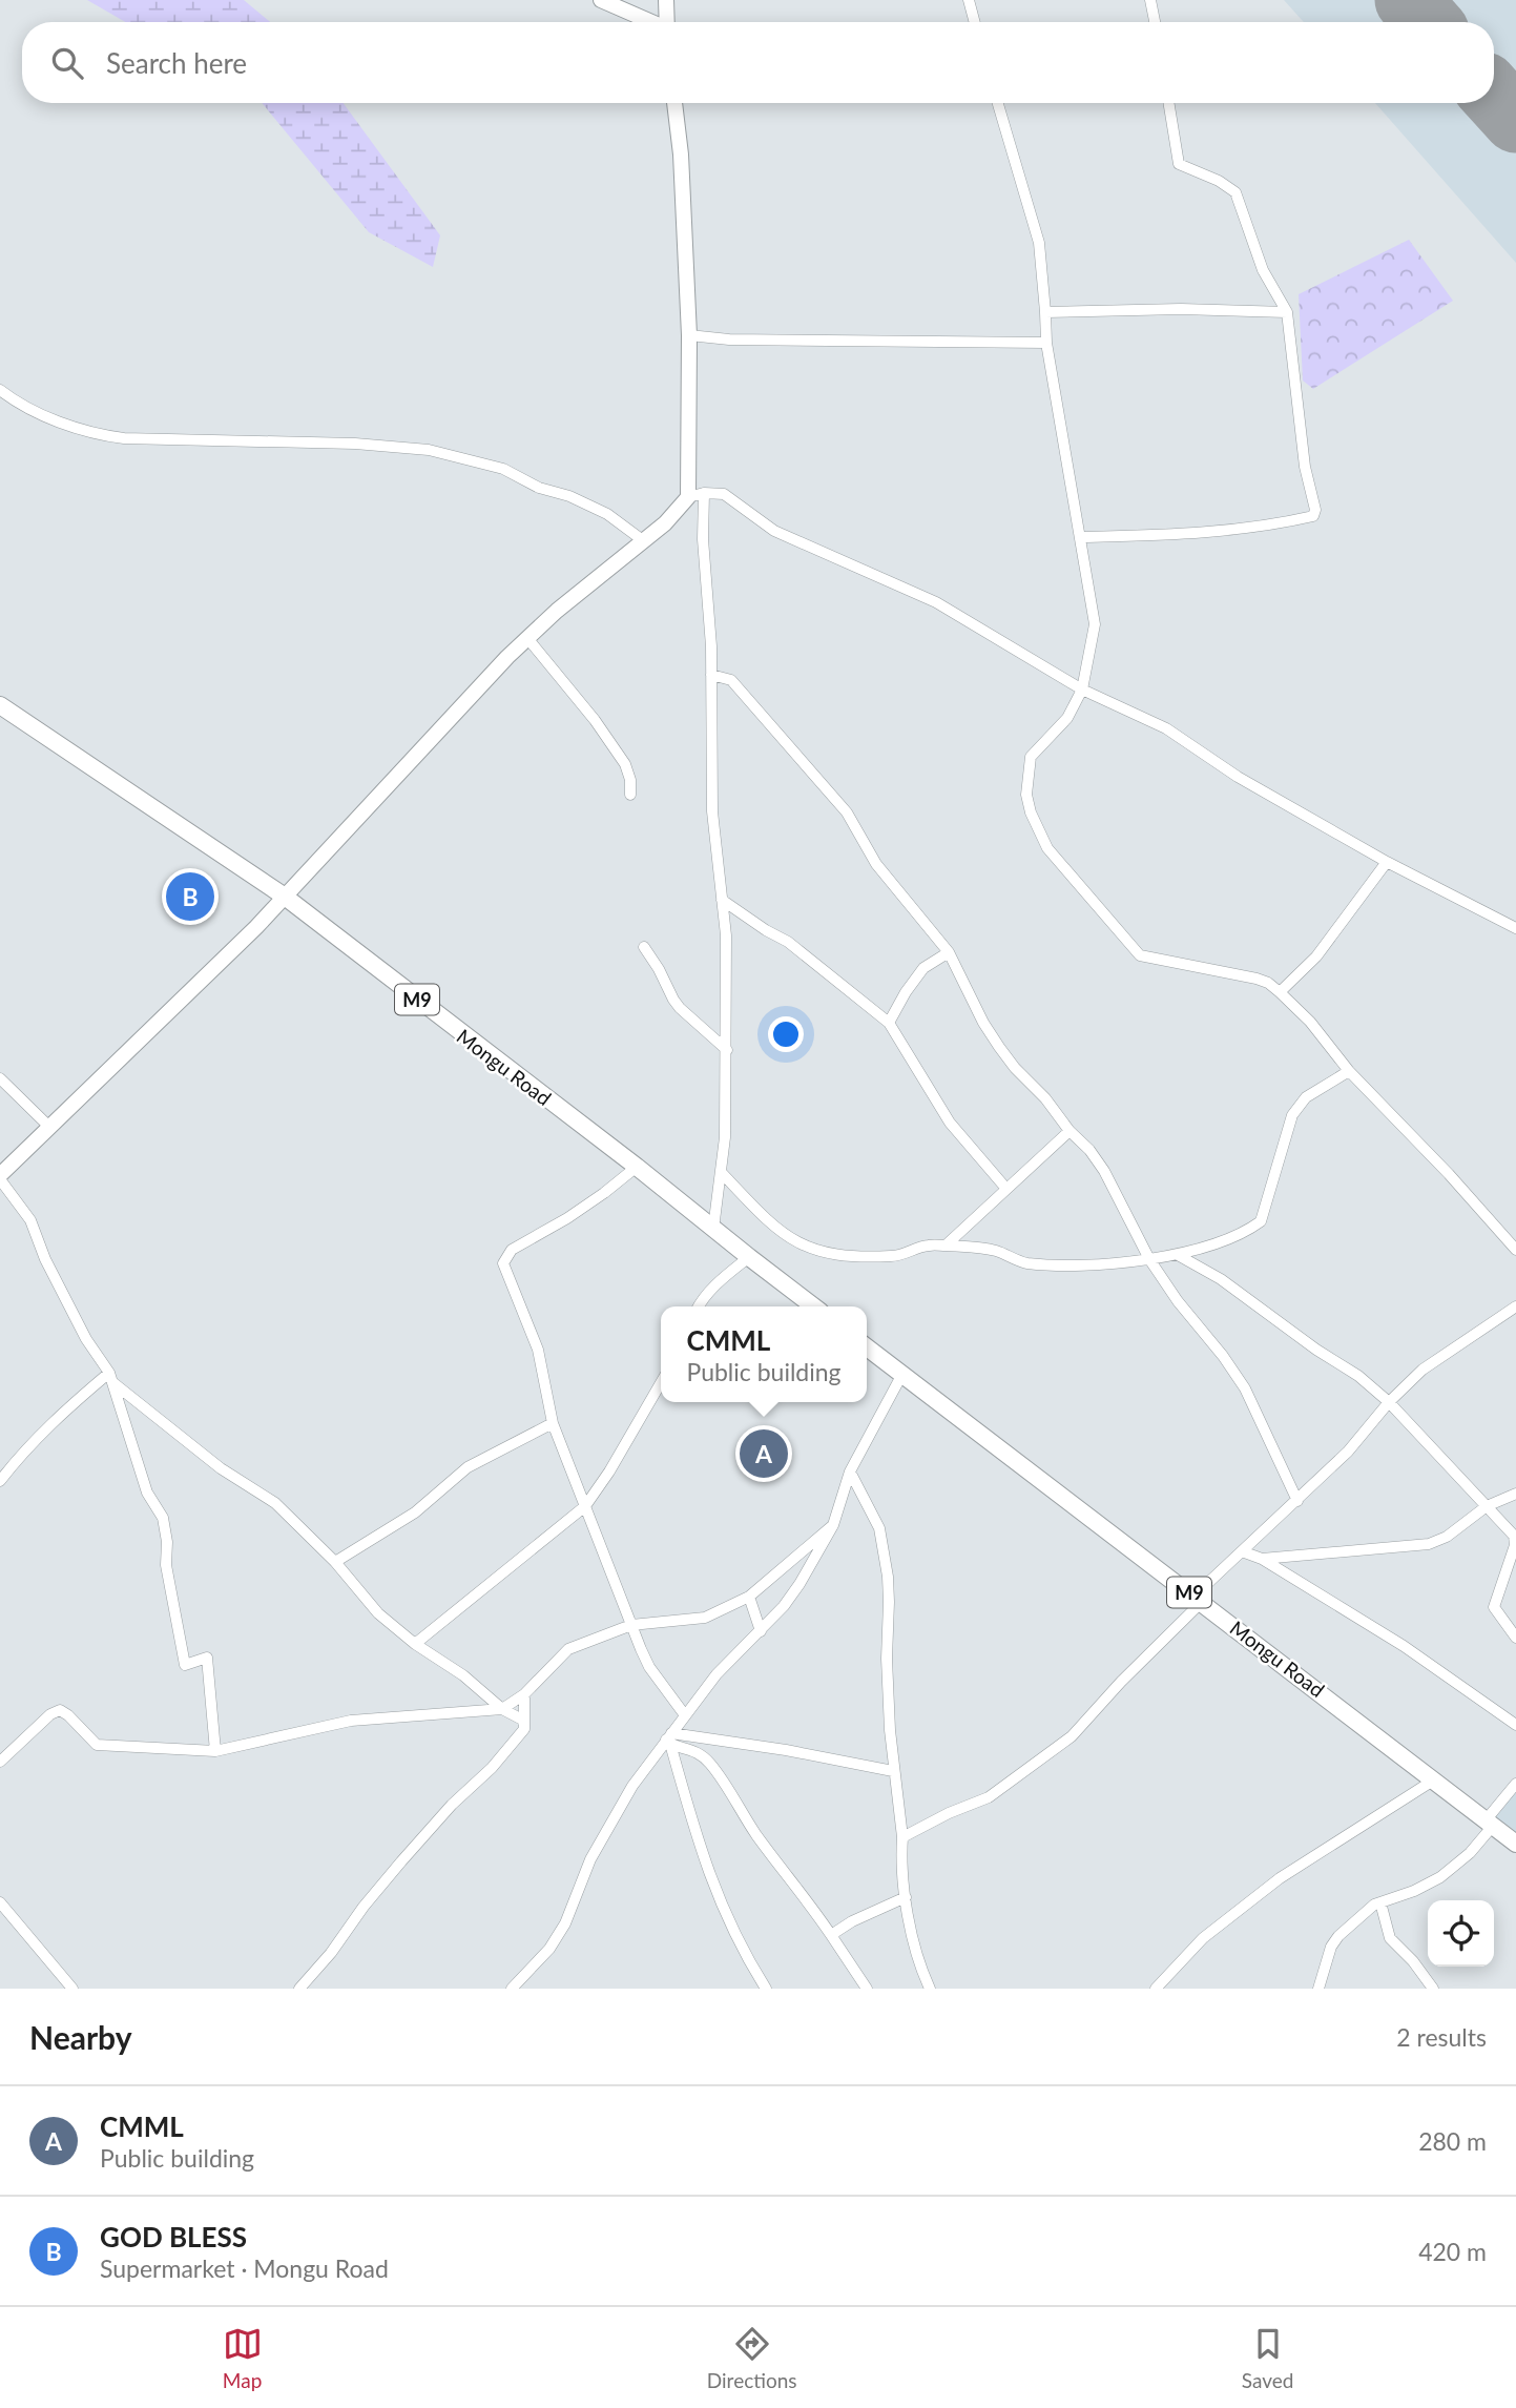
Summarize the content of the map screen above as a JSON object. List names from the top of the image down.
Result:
{
  "streets": {
    "main road": ["M9", "Mongu Road"]
  },
  "page": {
    "search": "Search here",
    "pins": ["B", "A"],
    "popup": ["CMML", "Public building"],
    "heading": ["Nearby", "2 results"],
    "list": [
      {
        "mark": "A",
        "name": "CMML",
        "note": "Public building",
        "value": "280 m"
      },
      {
        "mark": "B",
        "name": "GOD BLESS",
        "note": "Supermarket · Mongu Road",
        "value": "420 m"
      }
    ],
    "nav": ["Map", "Directions", "Saved"]
  }
}
